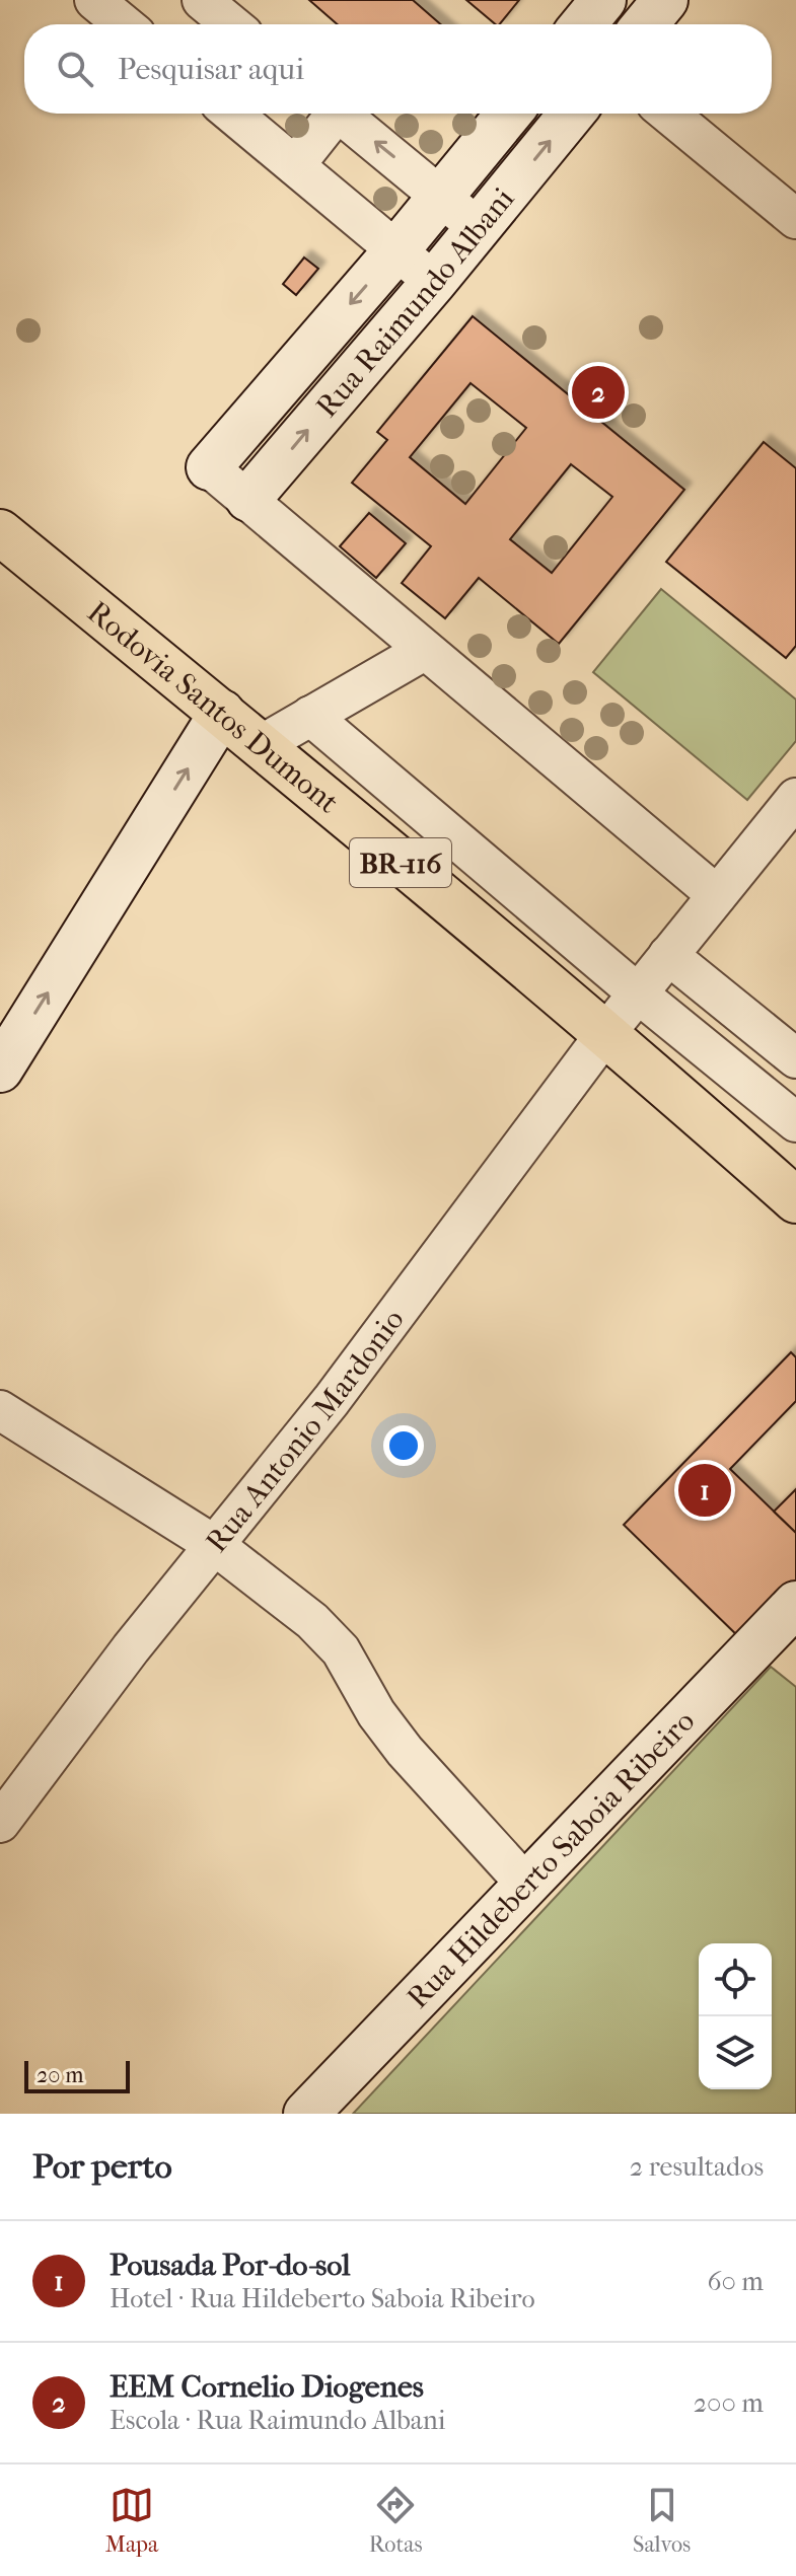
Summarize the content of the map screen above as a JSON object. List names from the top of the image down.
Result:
{
  "streets": {
    "highway": ["Rodovia Santos Dumont", "BR-116"],
    "street": ["Rua Raimundo Albani", "Rua Antonio Mardonio", "Rua Hildeberto Saboia Ribeiro"]
  },
  "crossings": [
    ["Rodovia Santos Dumont", "Rua Antonio Mardonio"]
  ],
  "scale_bar": "20 m",
  "page": {
    "search": "Pesquisar aqui",
    "pins": ["2", "1"],
    "scale": "20 m",
    "heading": ["Por perto", "2 resultados"],
    "list": [
      {
        "mark": "1",
        "name": "Pousada Por-do-sol",
        "note": "Hotel · Rua Hildeberto Saboia Ribeiro",
        "value": "60 m"
      },
      {
        "mark": "2",
        "name": "EEM Cornelio Diogenes",
        "note": "Escola · Rua Raimundo Albani",
        "value": "200 m"
      }
    ],
    "nav": ["Mapa", "Rotas", "Salvos"]
  }
}
